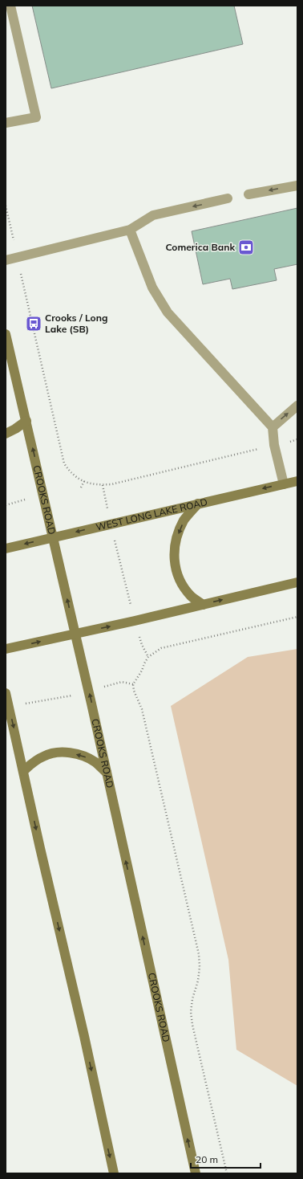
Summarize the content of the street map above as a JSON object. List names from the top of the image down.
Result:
{
  "streets": {
    "main road": ["CROOKS ROAD", "WEST LONG LAKE ROAD"]
  },
  "crossings": [
    ["CROOKS ROAD", "WEST LONG LAKE ROAD"]
  ],
  "one_way": ["WEST LONG LAKE ROAD"],
  "places": {
    "bank": ["Comerica Bank"],
    "bus stop": ["Crooks / Long Lake (SB)"]
  },
  "scale_bar": "20 m"
}
